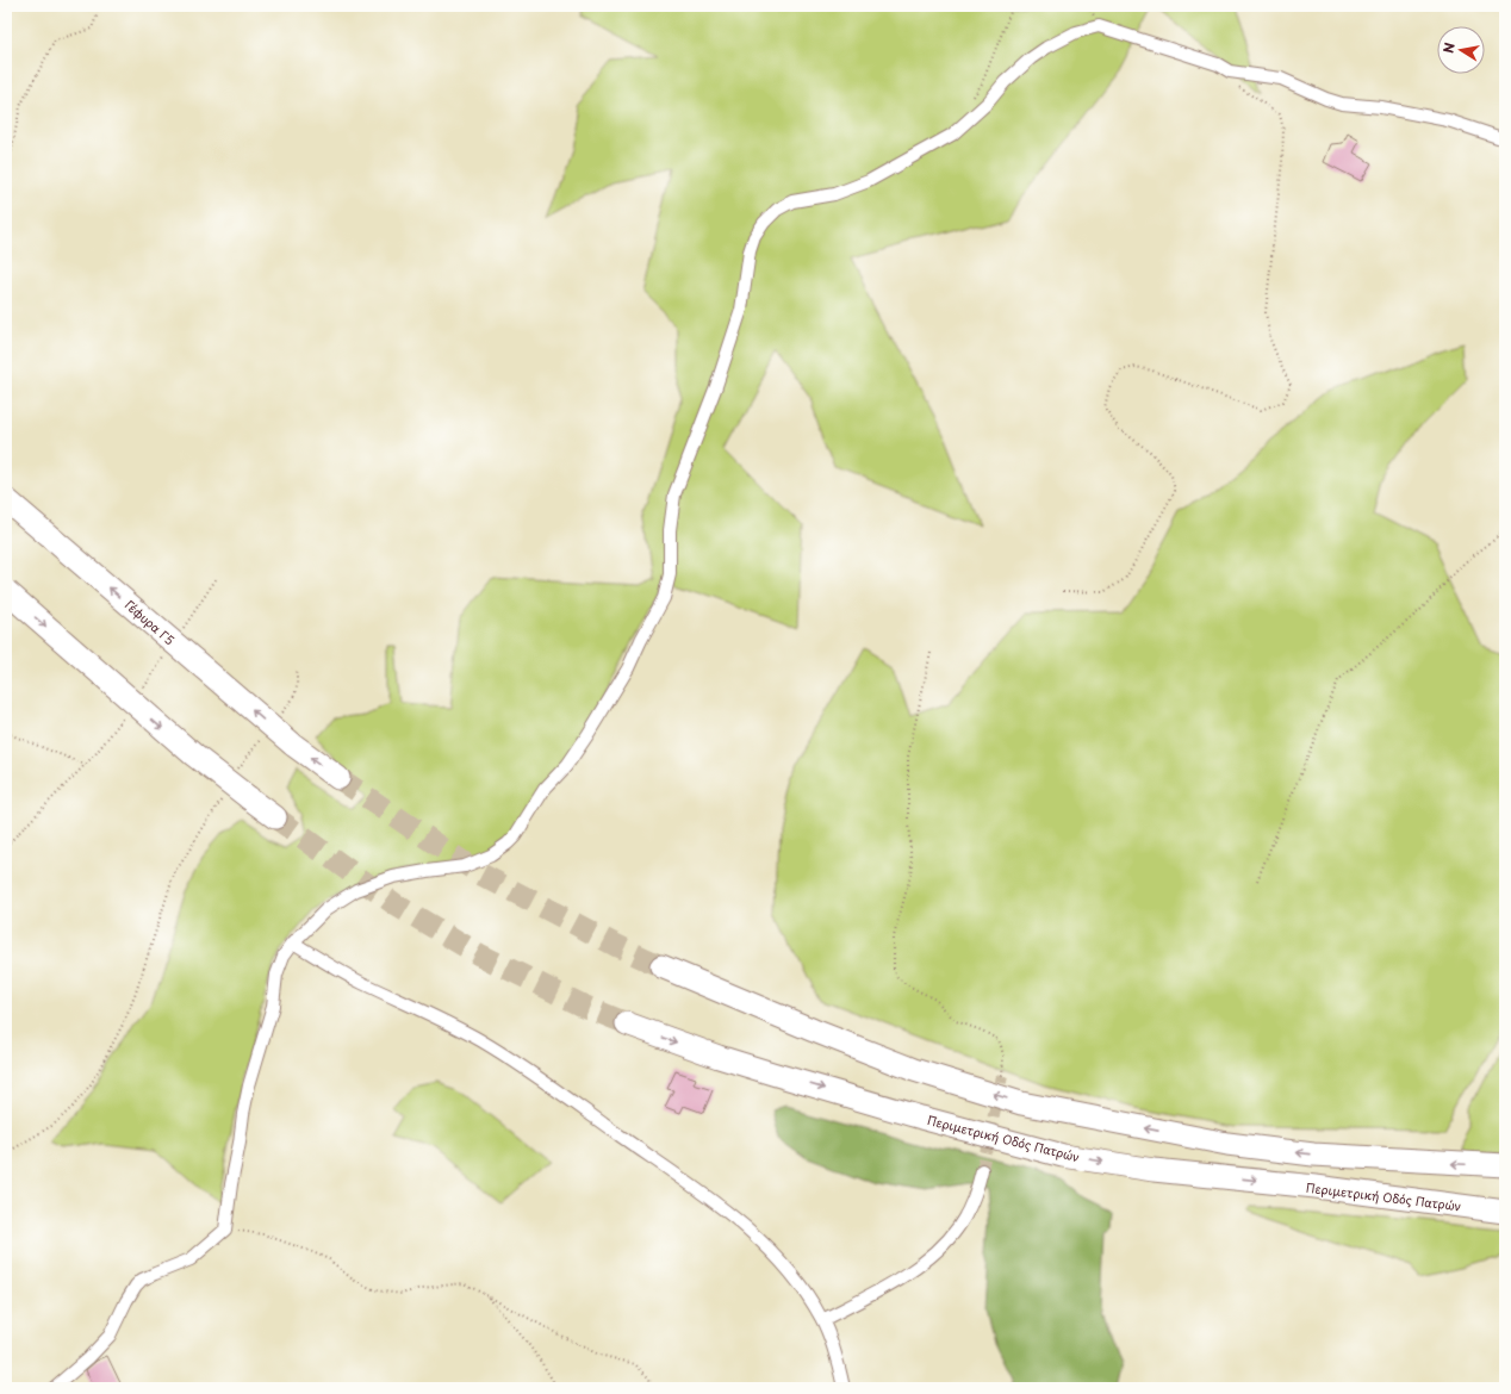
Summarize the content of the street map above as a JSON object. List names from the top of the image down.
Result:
{
  "streets": {
    "highway": ["Γέφυρα Γ5", "Περιμετρική Οδός Πατρών"]
  },
  "north": "left"
}
